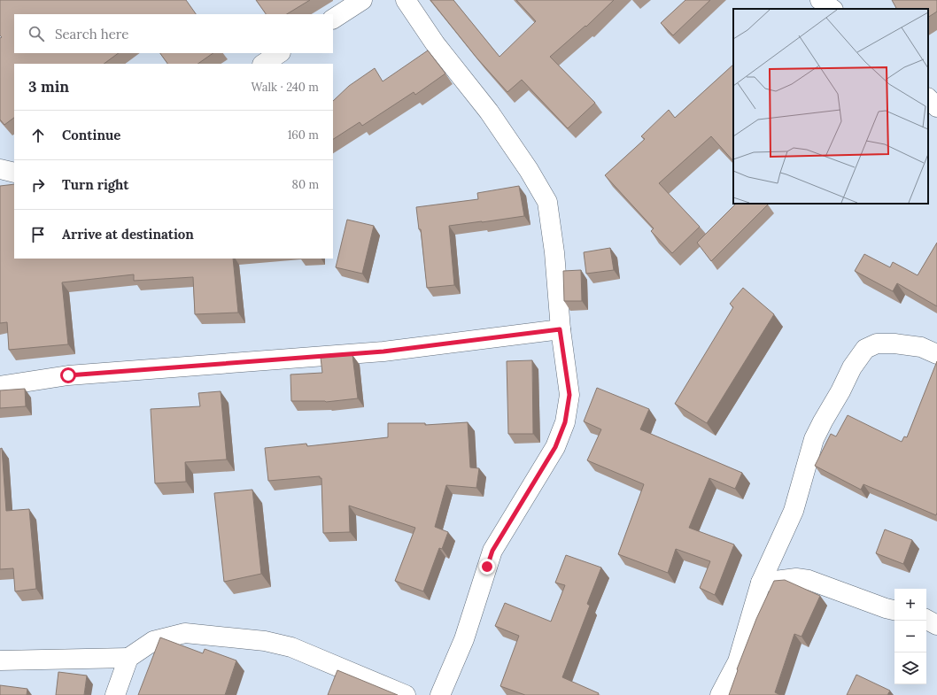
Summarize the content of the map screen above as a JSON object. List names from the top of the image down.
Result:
{
  "page": {
    "search": "Search here",
    "heading": ["3 min", "Walk · 240 m"],
    "list": [
      ["Continue", "160 m"],
      ["Turn right", "80 m"],
      "Arrive at destination"
    ],
    "map_buttons": ["+", "−"]
  }
}
